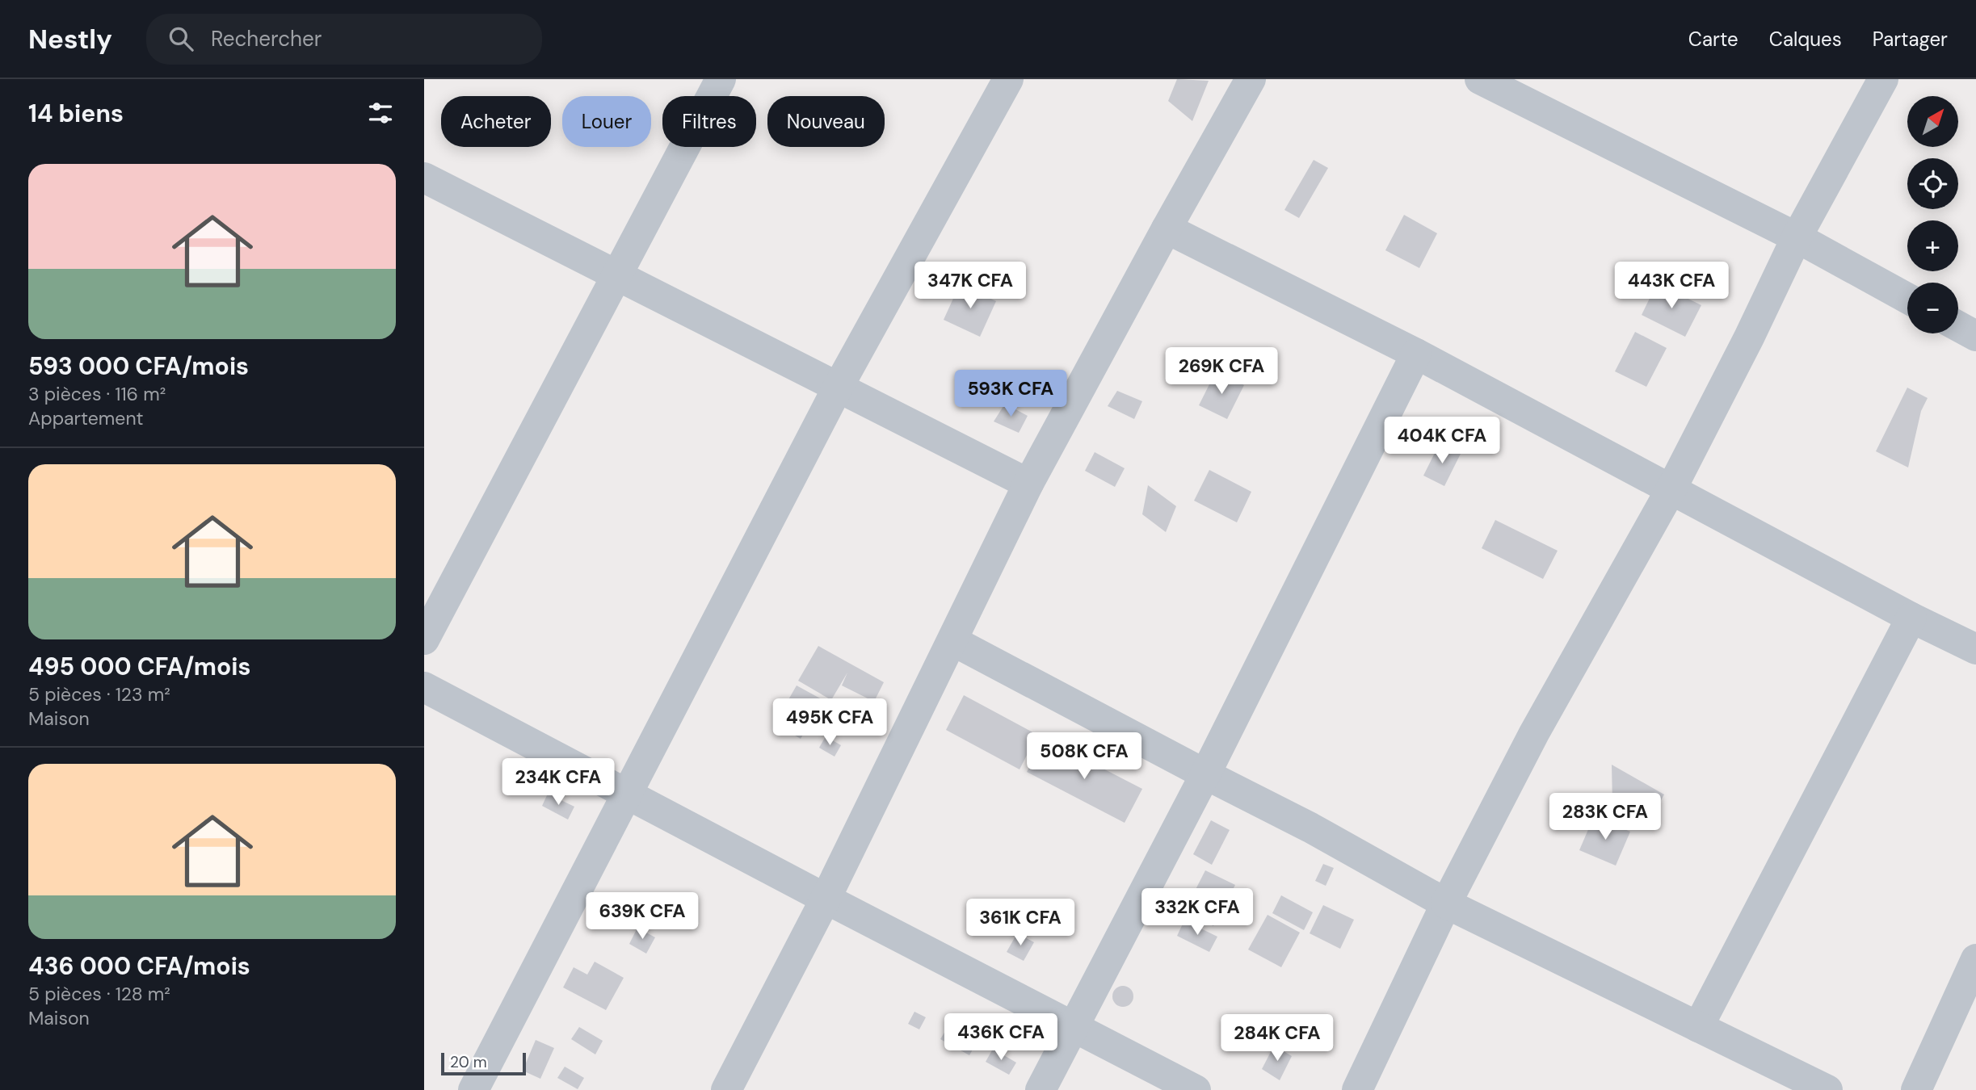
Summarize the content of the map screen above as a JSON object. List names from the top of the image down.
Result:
{
  "scale_bar": "20 m",
  "north": "top right",
  "page": {
    "header": "Nestly",
    "search": "Rechercher",
    "nav": ["Carte", "Calques", "Partager"],
    "heading": "14 biens",
    "map_buttons": ["+", "−"],
    "chip": [
      "Acheter",
      "Louer",
      "Filtres",
      "Nouveau"
    ],
    "list": [
      {
        "name": "593 000 CFA/mois",
        "note": "3 pièces · 116 m² · Appartement"
      },
      {
        "name": "495 000 CFA/mois",
        "note": "5 pièces · 123 m² · Maison"
      },
      {
        "name": "436 000 CFA/mois",
        "note": "5 pièces · 128 m² · Maison"
      }
    ],
    "price": [
      "347K CFA",
      "443K CFA",
      "269K CFA",
      "593K CFA",
      "404K CFA",
      "495K CFA",
      "508K CFA",
      "234K CFA",
      "283K CFA",
      "332K CFA",
      "639K CFA",
      "361K CFA",
      "436K CFA",
      "284K CFA"
    ],
    "scale": "20 m"
  }
}
